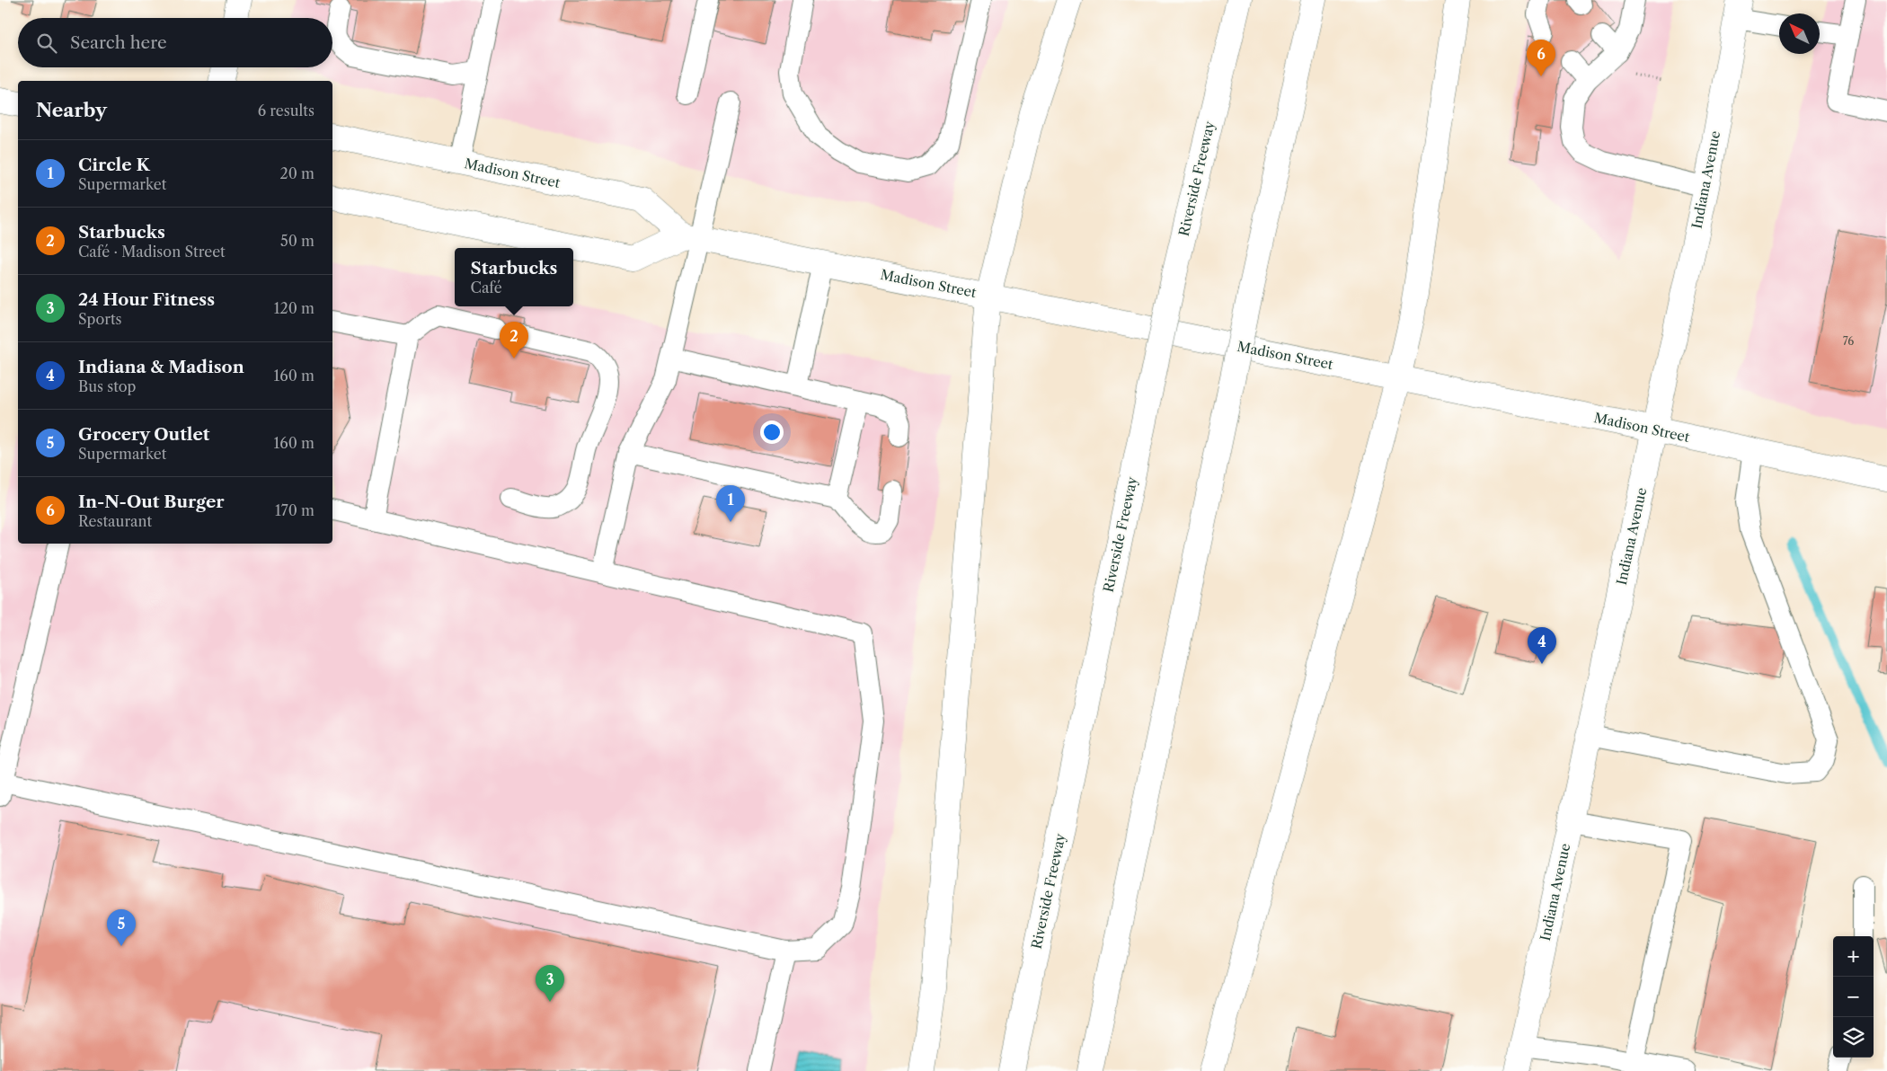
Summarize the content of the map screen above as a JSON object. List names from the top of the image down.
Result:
{
  "streets": {
    "main road": ["Madison Street", "Riverside Freeway", "Indiana Avenue"]
  },
  "crossings": [
    ["Madison Street", "Indiana Avenue"]
  ],
  "house_numbers": ["76"],
  "north": "top left",
  "page": {
    "search": "Search here",
    "pins": [
      "6",
      "2",
      "1",
      "4",
      "5",
      "3"
    ],
    "heading": ["Nearby", "6 results"],
    "list": [
      {
        "mark": "1",
        "name": "Circle K",
        "note": "Supermarket",
        "value": "20 m"
      },
      {
        "mark": "2",
        "name": "Starbucks",
        "note": "Café · Madison Street",
        "value": "50 m"
      },
      {
        "mark": "3",
        "name": "24 Hour Fitness",
        "note": "Sports",
        "value": "120 m"
      },
      {
        "mark": "4",
        "name": "Indiana & Madison",
        "note": "Bus stop",
        "value": "160 m"
      },
      {
        "mark": "5",
        "name": "Grocery Outlet",
        "note": "Supermarket",
        "value": "160 m"
      },
      {
        "mark": "6",
        "name": "In-N-Out Burger",
        "note": "Restaurant",
        "value": "170 m"
      }
    ],
    "popup": ["Starbucks", "Café"],
    "map_buttons": ["+", "−"]
  }
}
